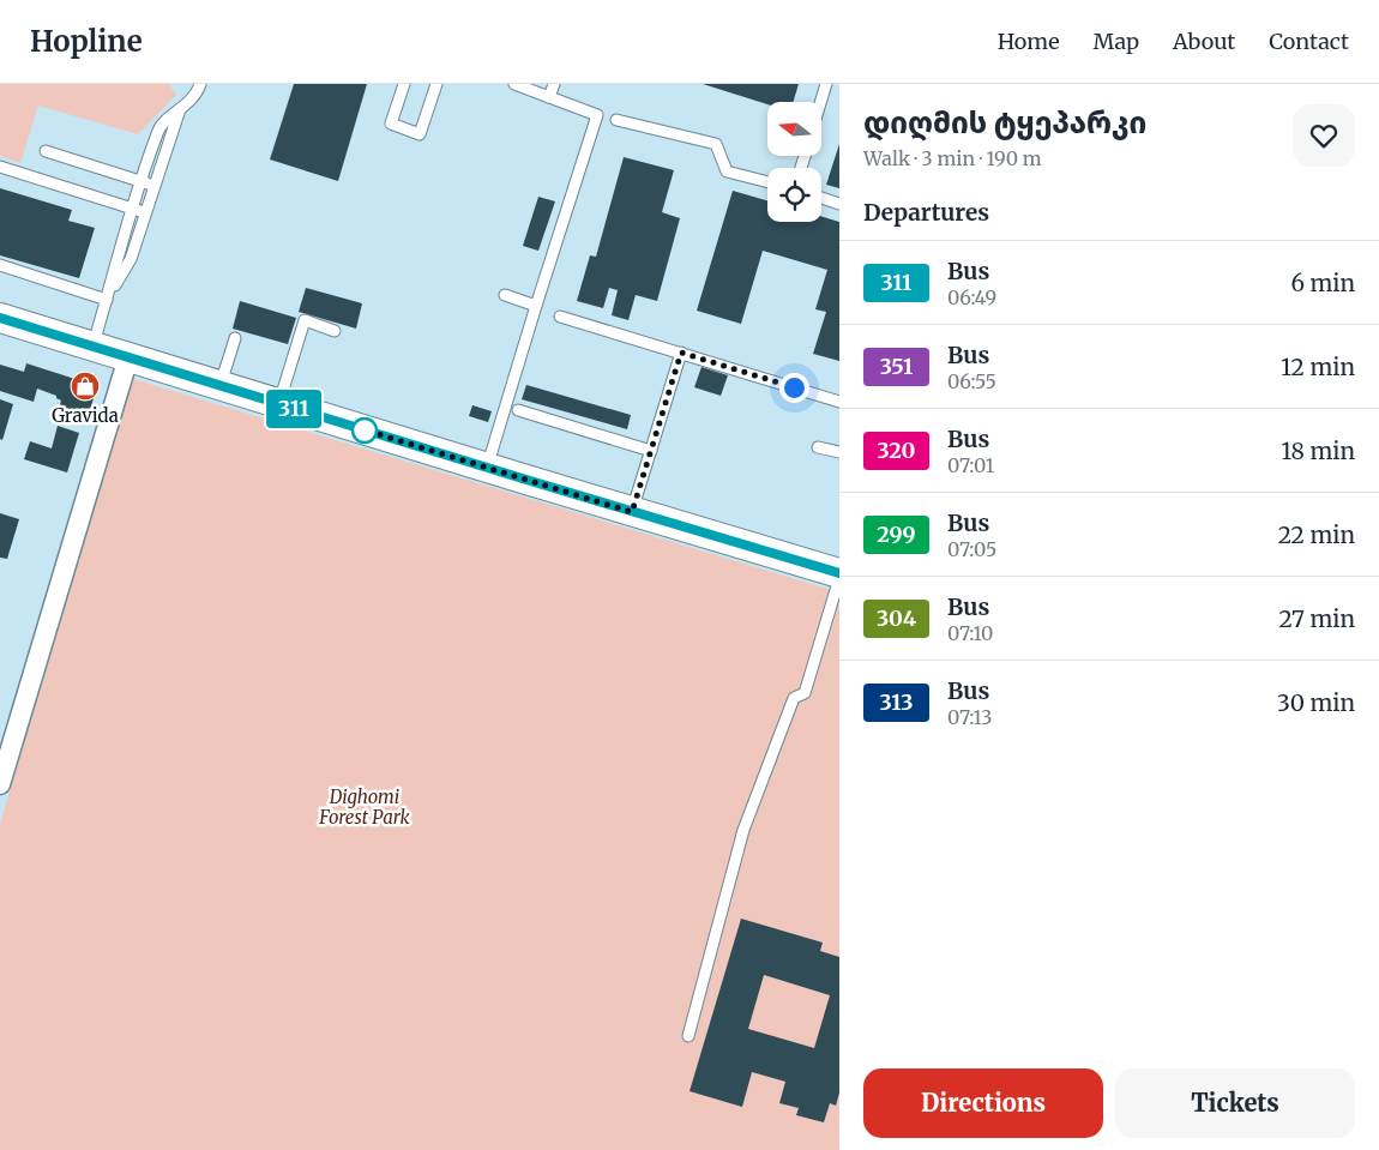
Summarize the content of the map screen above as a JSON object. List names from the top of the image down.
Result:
{
  "parks": ["Dighomi Forest Park"],
  "places": {
    "shop": ["Gravida"]
  },
  "lines": ["bus line 311"],
  "north": "left",
  "page": {
    "header": "Hopline",
    "nav": [
      "Home",
      "Map",
      "About",
      "Contact"
    ],
    "on_map": "311",
    "heading": [
      ["დიღმის ტყეპარკი", "Walk · 3 min · 190 m"],
      "Departures"
    ],
    "list": [
      {
        "mark": "311",
        "name": "Bus",
        "note": "06:49",
        "value": "6 min"
      },
      {
        "mark": "351",
        "name": "Bus",
        "note": "06:55",
        "value": "12 min"
      },
      {
        "mark": "320",
        "name": "Bus",
        "note": "07:01",
        "value": "18 min"
      },
      {
        "mark": "299",
        "name": "Bus",
        "note": "07:05",
        "value": "22 min"
      },
      {
        "mark": "304",
        "name": "Bus",
        "note": "07:10",
        "value": "27 min"
      },
      {
        "mark": "313",
        "name": "Bus",
        "note": "07:13",
        "value": "30 min"
      }
    ],
    "buttons": ["Directions", "Tickets"]
  }
}
